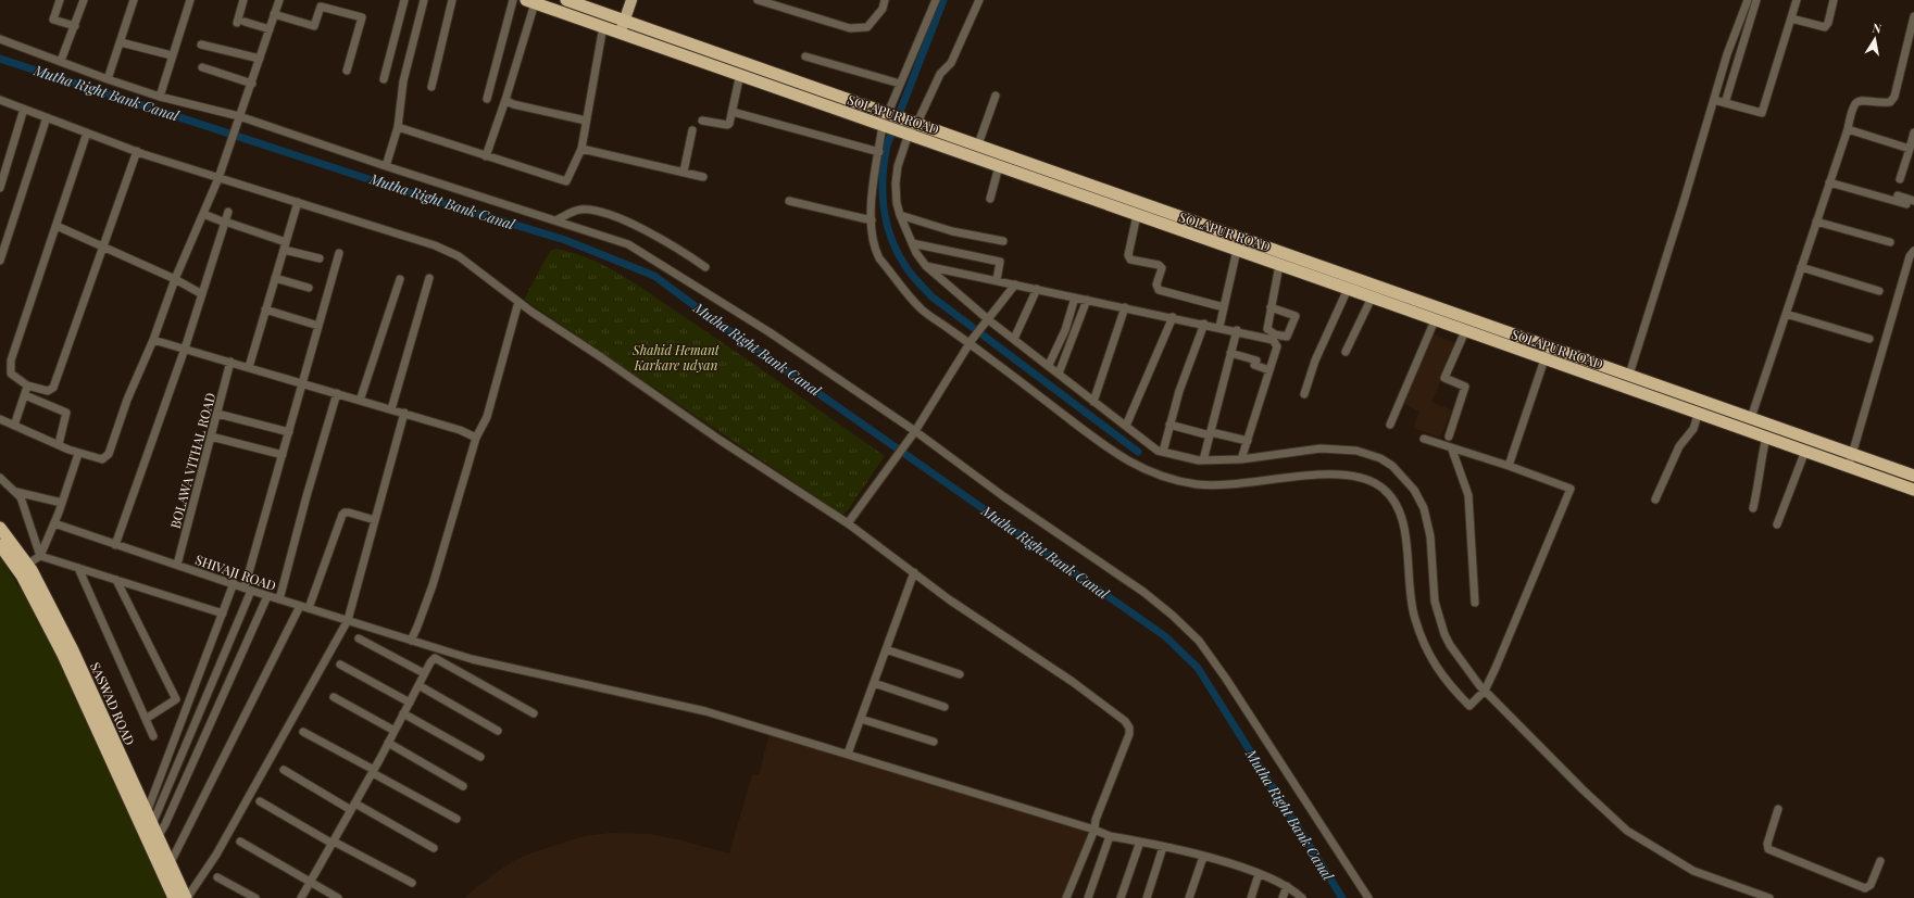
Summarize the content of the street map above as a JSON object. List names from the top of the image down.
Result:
{
  "streets": {
    "highway": ["SOLAPUR ROAD", "SASWAD ROAD"],
    "street": ["BOLAWA VITHAL ROAD", "SHIVAJI ROAD"]
  },
  "crossings": [
    ["BOLAWA VITHAL ROAD", "SHIVAJI ROAD"]
  ],
  "water": ["Mutha Right Bank Canal"],
  "parks": ["Shahid Hemant Karkare udyan"],
  "north": "top"
}
